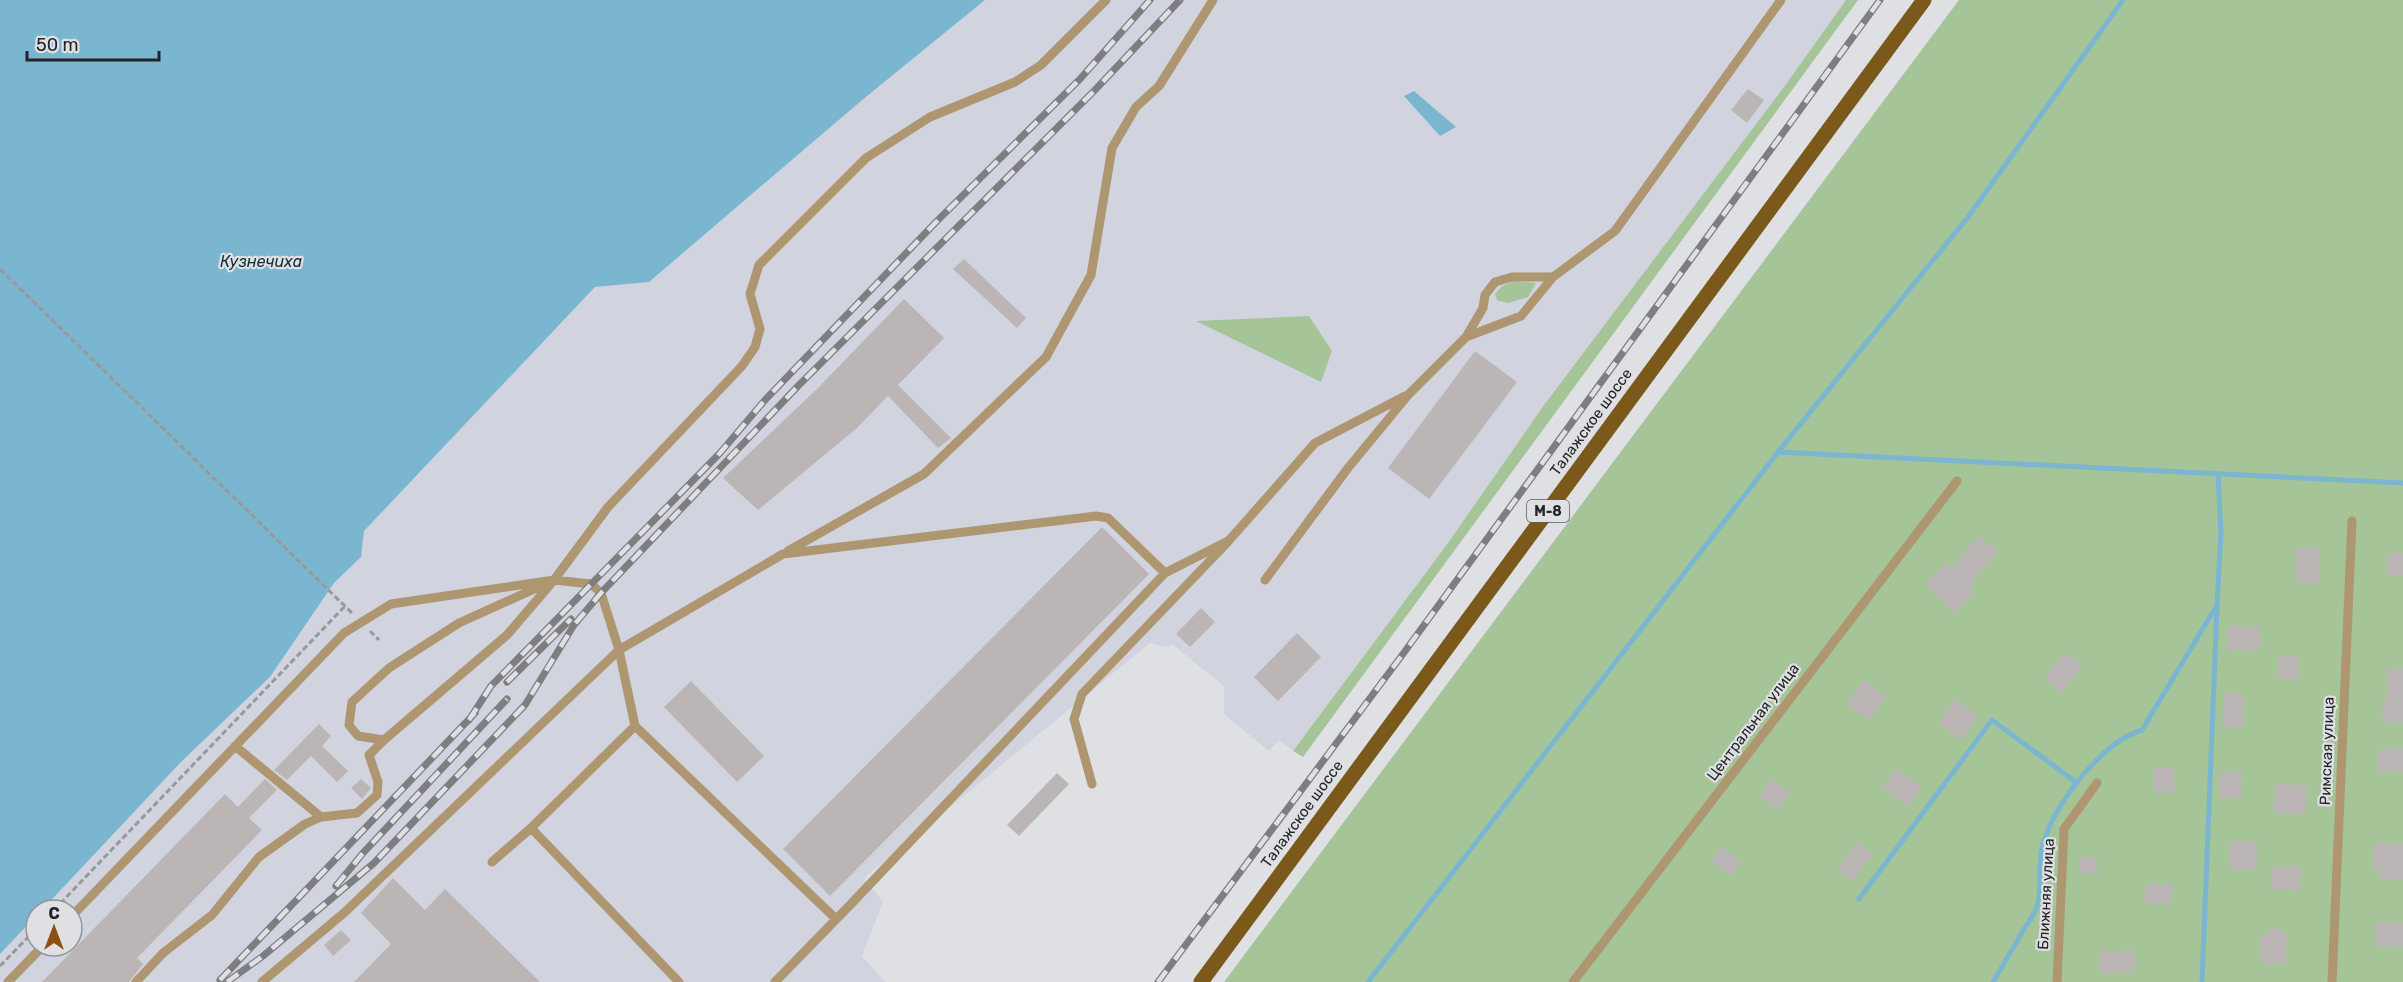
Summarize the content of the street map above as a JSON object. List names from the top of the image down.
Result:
{
  "streets": {
    "main road": ["Талажское шоссе", "М-8"],
    "lane": ["Центральная улица", "Римская улица", "Ближняя улица"]
  },
  "water": ["Кузнечиха"],
  "scale_bar": "50 m",
  "north": "top"
}
